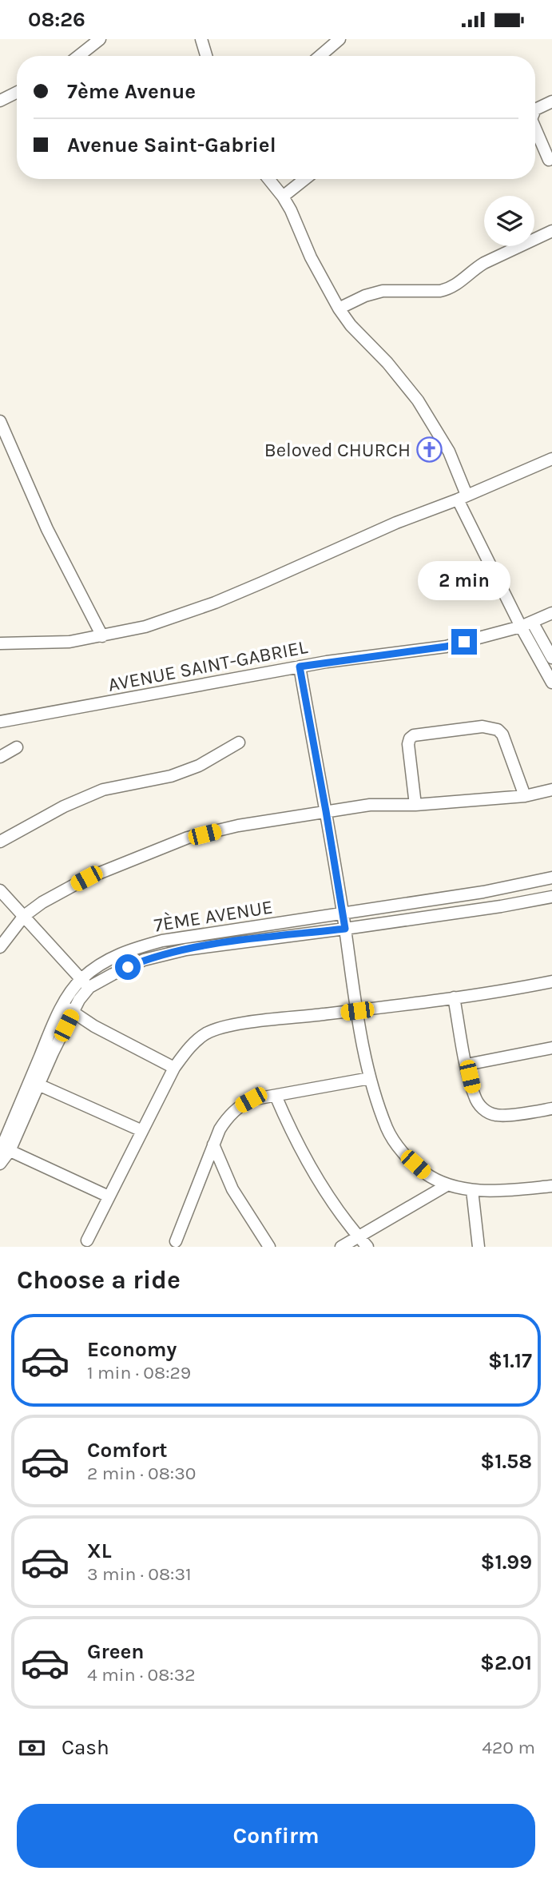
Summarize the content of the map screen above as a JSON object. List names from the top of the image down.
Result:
{
  "streets": {
    "street": ["AVENUE SAINT-GABRIEL", "7ÈME AVENUE"]
  },
  "places": {
    "church": ["Beloved CHURCH"]
  },
  "page": {
    "status": "08:26",
    "banner": ["7ème Avenue", "Avenue Saint-Gabriel"],
    "bubble": "2 min",
    "heading": "Choose a ride",
    "list": [
      {
        "name": "Economy",
        "note": "1 min · 08:29",
        "value": "$1.17"
      },
      {
        "name": "Comfort",
        "note": "2 min · 08:30",
        "value": "$1.58"
      },
      {
        "name": "XL",
        "note": "3 min · 08:31",
        "value": "$1.99"
      },
      {
        "name": "Green",
        "note": "4 min · 08:32",
        "value": "$2.01"
      }
    ],
    "pay": ["Cash", "420 m"],
    "buttons": "Confirm"
  }
}
